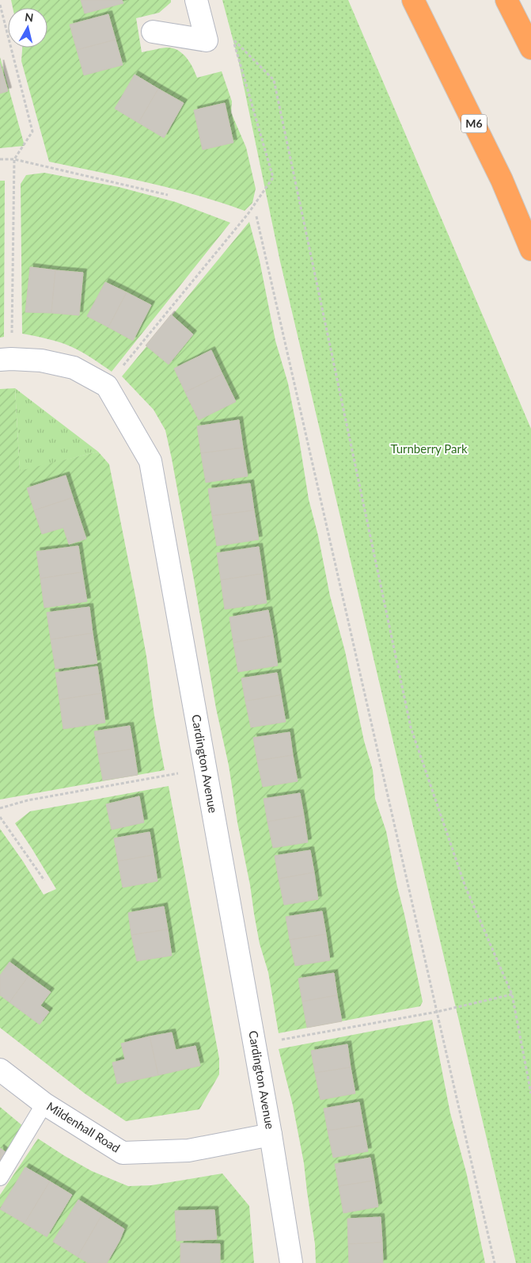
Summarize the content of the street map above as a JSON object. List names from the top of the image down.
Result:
{
  "streets": {
    "highway": ["M6"],
    "street": ["Cardington Avenue", "Mildenhall Road"]
  },
  "crossings": [
    ["Cardington Avenue", "Mildenhall Road"]
  ],
  "parks": ["Turnberry Park"],
  "north": "top"
}
